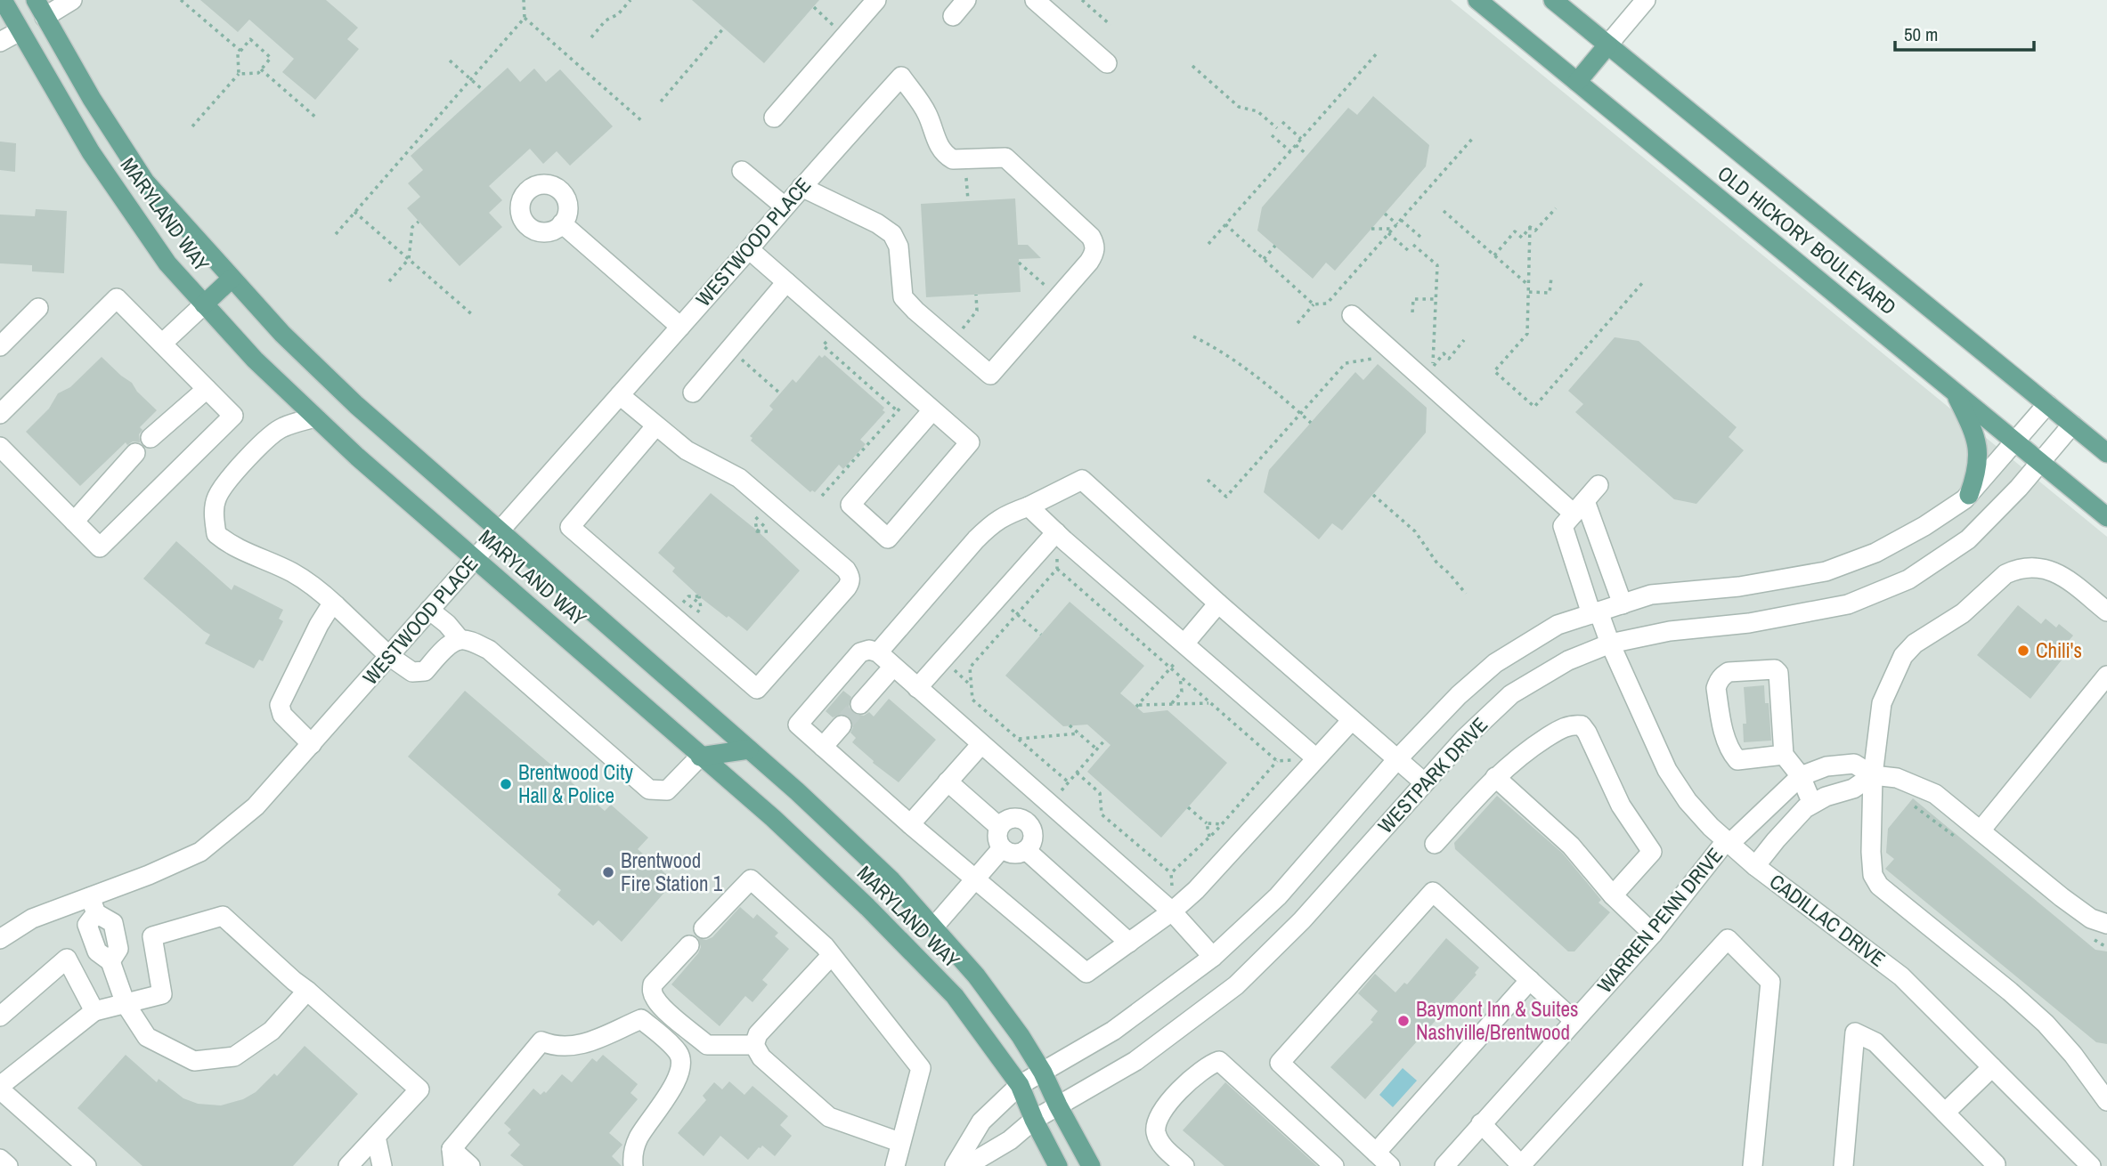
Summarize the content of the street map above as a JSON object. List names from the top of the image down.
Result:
{
  "streets": {
    "main road": ["MARYLAND WAY", "OLD HICKORY BOULEVARD"],
    "street": [
      "WESTWOOD PLACE",
      "WESTPARK DRIVE",
      "WARREN PENN DRIVE",
      "CADILLAC DRIVE"
    ]
  },
  "crossings": [
    ["MARYLAND WAY", "WESTWOOD PLACE"],
    ["MARYLAND WAY", "WESTPARK DRIVE"],
    ["OLD HICKORY BOULEVARD", "WESTPARK DRIVE"],
    ["WESTPARK DRIVE", "CADILLAC DRIVE"],
    ["WARREN PENN DRIVE", "CADILLAC DRIVE"]
  ],
  "places": [
    "Chili's",
    "Brentwood City Hall & Police",
    "Brentwood Fire Station 1",
    "Baymont Inn & Suites Nashville/Brentwood"
  ],
  "scale_bar": "50 m"
}
